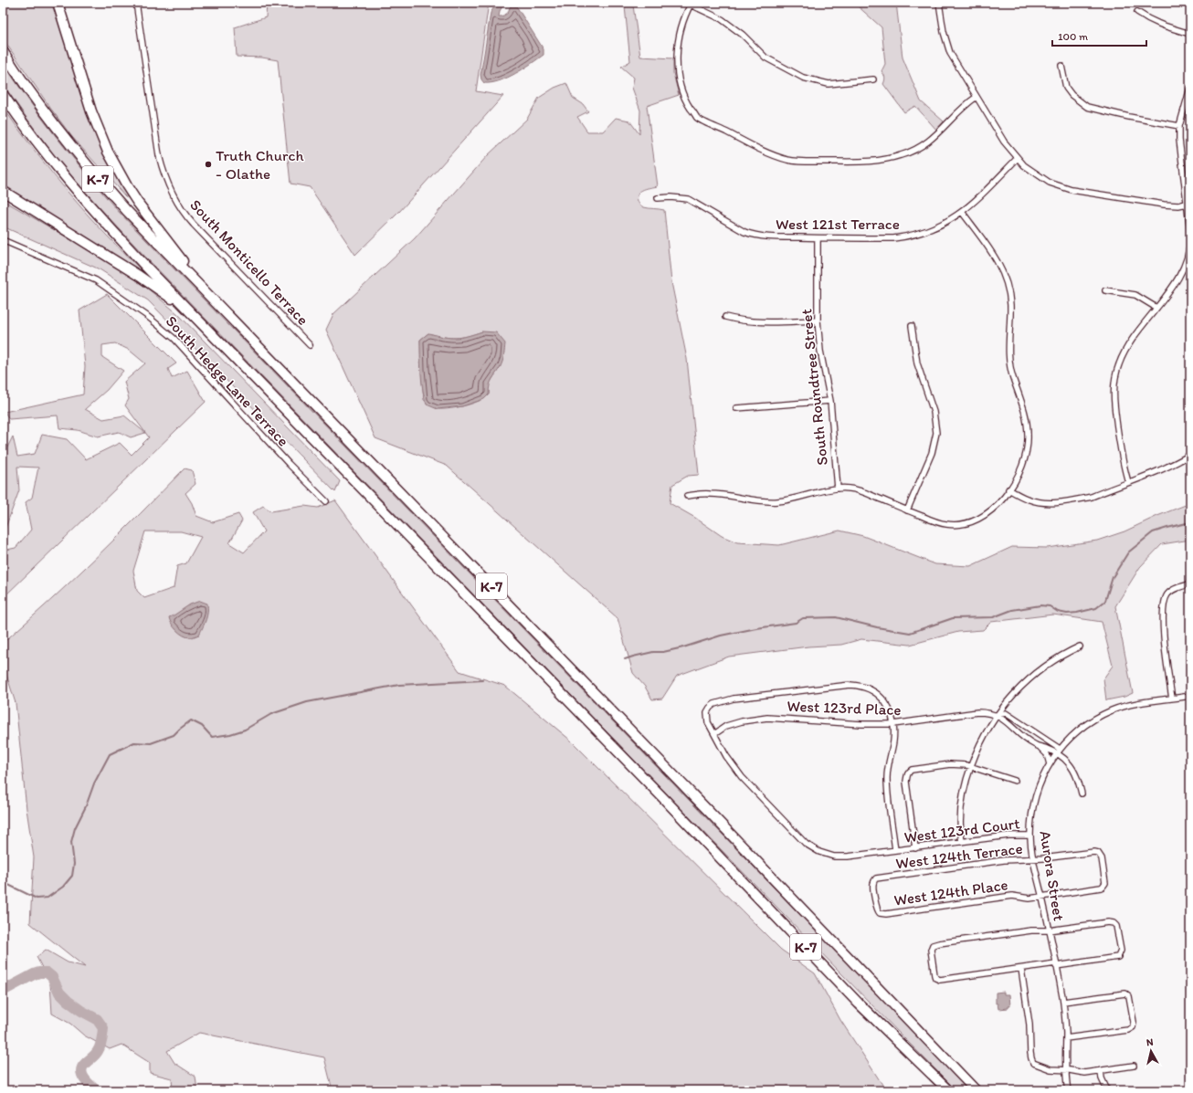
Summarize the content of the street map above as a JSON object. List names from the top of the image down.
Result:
{
  "streets": {
    "highway": ["K-7"],
    "street": [
      "West 121st Terrace",
      "South Monticello Terrace",
      "South Hedge Lane Terrace",
      "South Roundtree Street",
      "West 123rd Place",
      "West 123rd Court",
      "West 124th Terrace",
      "Aurora Street",
      "West 124th Place"
    ]
  },
  "crossings": [
    ["West 121st Terrace", "South Roundtree Street"],
    ["West 123rd Place", "West 123rd Court"],
    ["West 123rd Place", "Aurora Street"],
    ["West 123rd Court", "Aurora Street"],
    ["West 124th Terrace", "Aurora Street"],
    ["West 124th Terrace", "West 124th Place"],
    ["Aurora Street", "West 124th Place"]
  ],
  "places": ["Truth Church - Olathe"],
  "scale_bar": "100 m",
  "north": "top"
}
